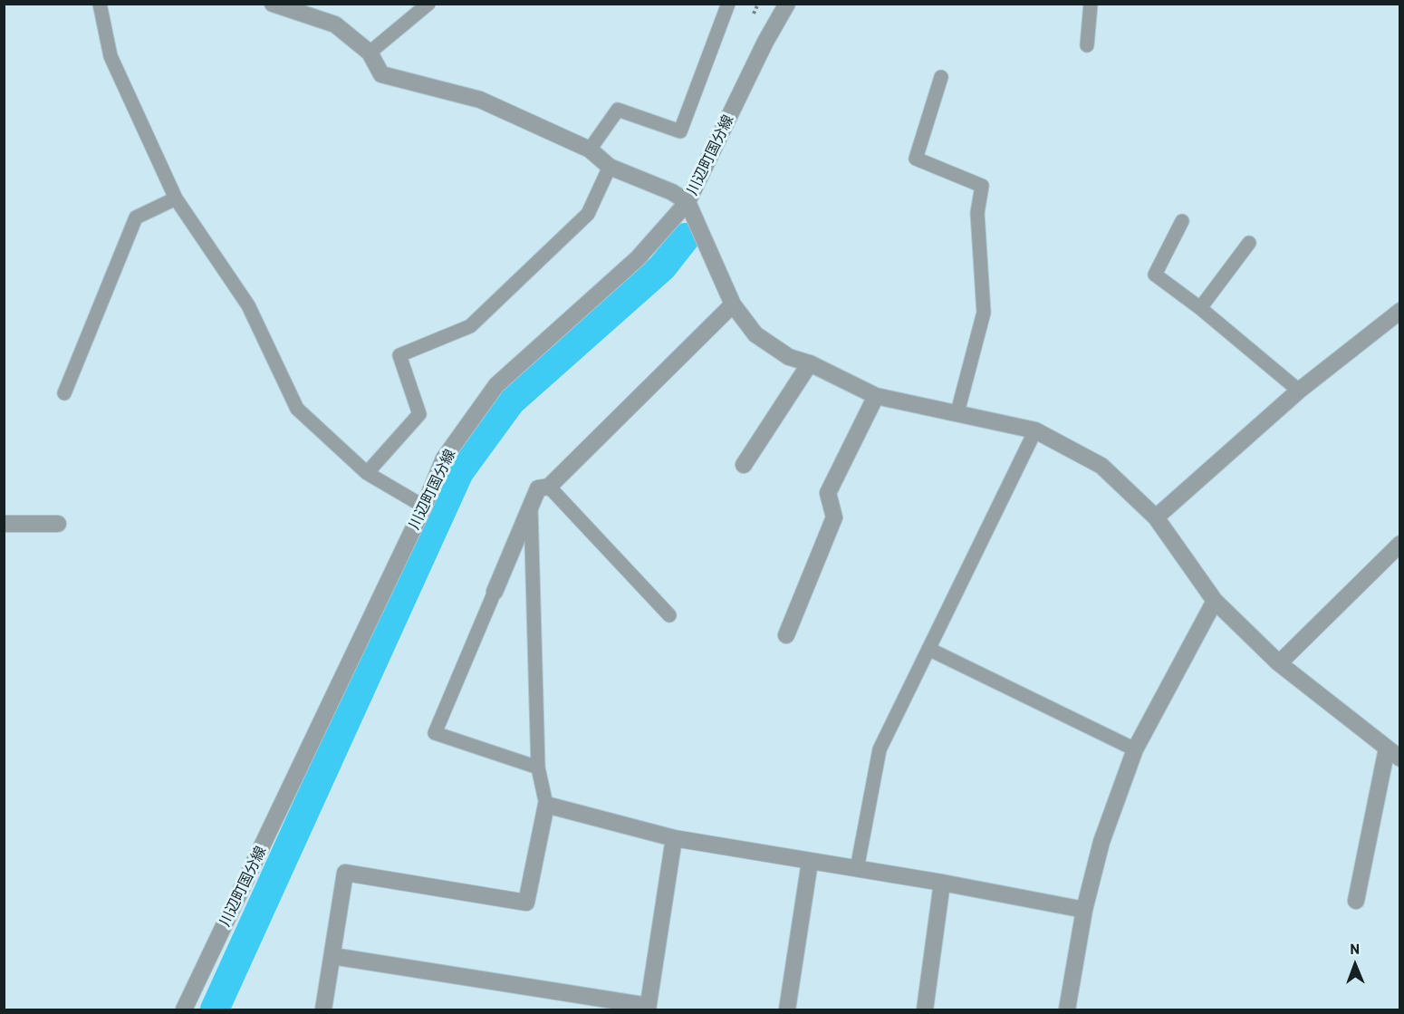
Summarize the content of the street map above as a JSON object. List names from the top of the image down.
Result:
{
  "streets": {
    "street": ["川辺町国分線"]
  },
  "north": "top"
}
